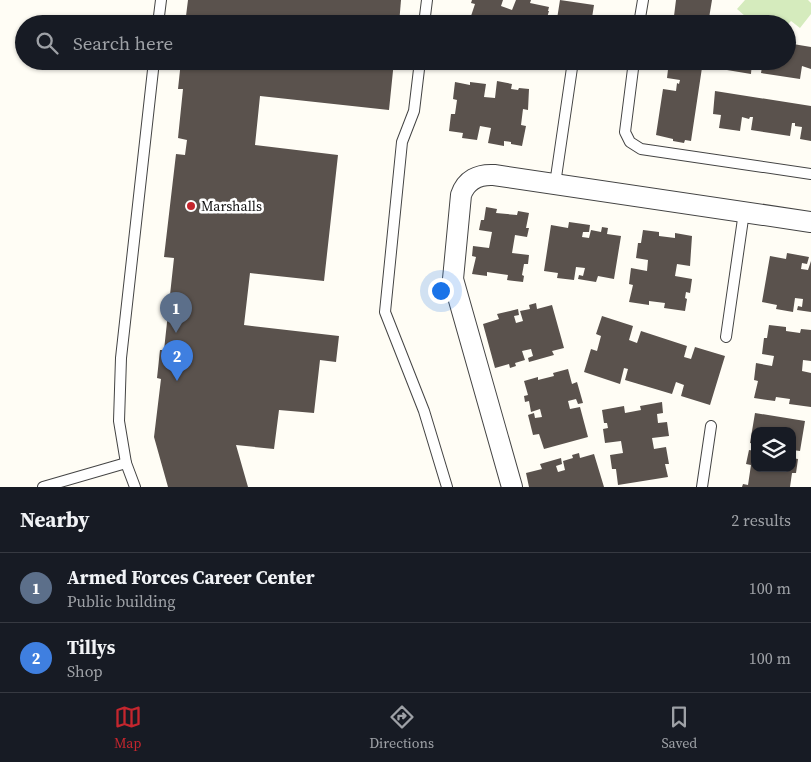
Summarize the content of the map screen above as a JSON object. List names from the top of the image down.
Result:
{
  "places": ["Marshalls"],
  "page": {
    "search": "Search here",
    "pins": ["1", "2"],
    "heading": ["Nearby", "2 results"],
    "list": [
      {
        "mark": "1",
        "name": "Armed Forces Career Center",
        "note": "Public building",
        "value": "100 m"
      },
      {
        "mark": "2",
        "name": "Tillys",
        "note": "Shop",
        "value": "100 m"
      }
    ],
    "nav": ["Map", "Directions", "Saved"]
  }
}
